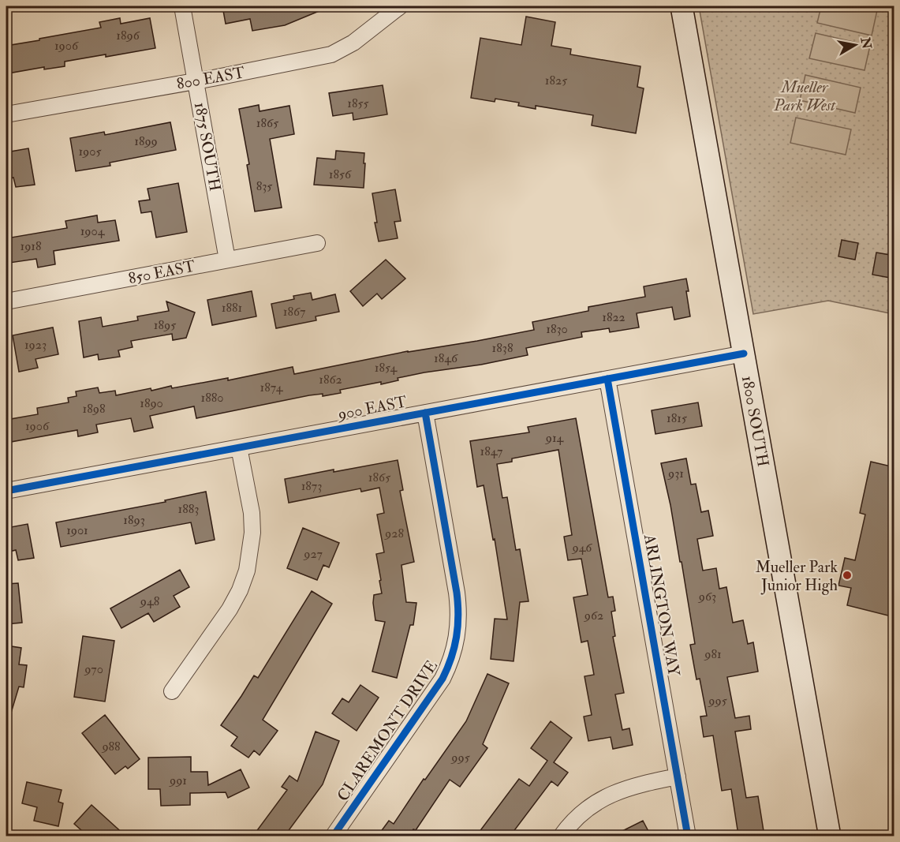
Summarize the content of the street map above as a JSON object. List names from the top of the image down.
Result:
{
  "streets": {
    "main road": ["1800 SOUTH"],
    "street": [
      "800 EAST",
      "1875 SOUTH",
      "850 EAST",
      "900 EAST",
      "ARLINGTON WAY",
      "CLAREMONT DRIVE"
    ]
  },
  "crossings": [
    ["800 EAST", "1875 SOUTH"],
    ["1875 SOUTH", "850 EAST"],
    ["900 EAST", "1800 SOUTH"],
    ["900 EAST", "ARLINGTON WAY"],
    ["900 EAST", "CLAREMONT DRIVE"]
  ],
  "parks": ["Mueller Park West"],
  "places": ["Mueller Park Junior High"],
  "house_numbers": [
    "1896",
    "1906",
    "1825",
    "1855",
    "1865",
    "1899",
    "1905",
    "1856",
    "835",
    "1904",
    "1918",
    "1881",
    "1867",
    "1822",
    "1895",
    "1830",
    "1923",
    "1838",
    "1846",
    "1854",
    "1862",
    "1874",
    "1880",
    "1890",
    "1898",
    "1815",
    "1906",
    "914",
    "1847",
    "931",
    "1865",
    "1873",
    "1883",
    "1893",
    "1901",
    "928",
    "946",
    "927",
    "963",
    "948",
    "962",
    "981",
    "970",
    "995",
    "988",
    "995",
    "991"
  ],
  "north": "right"
}
